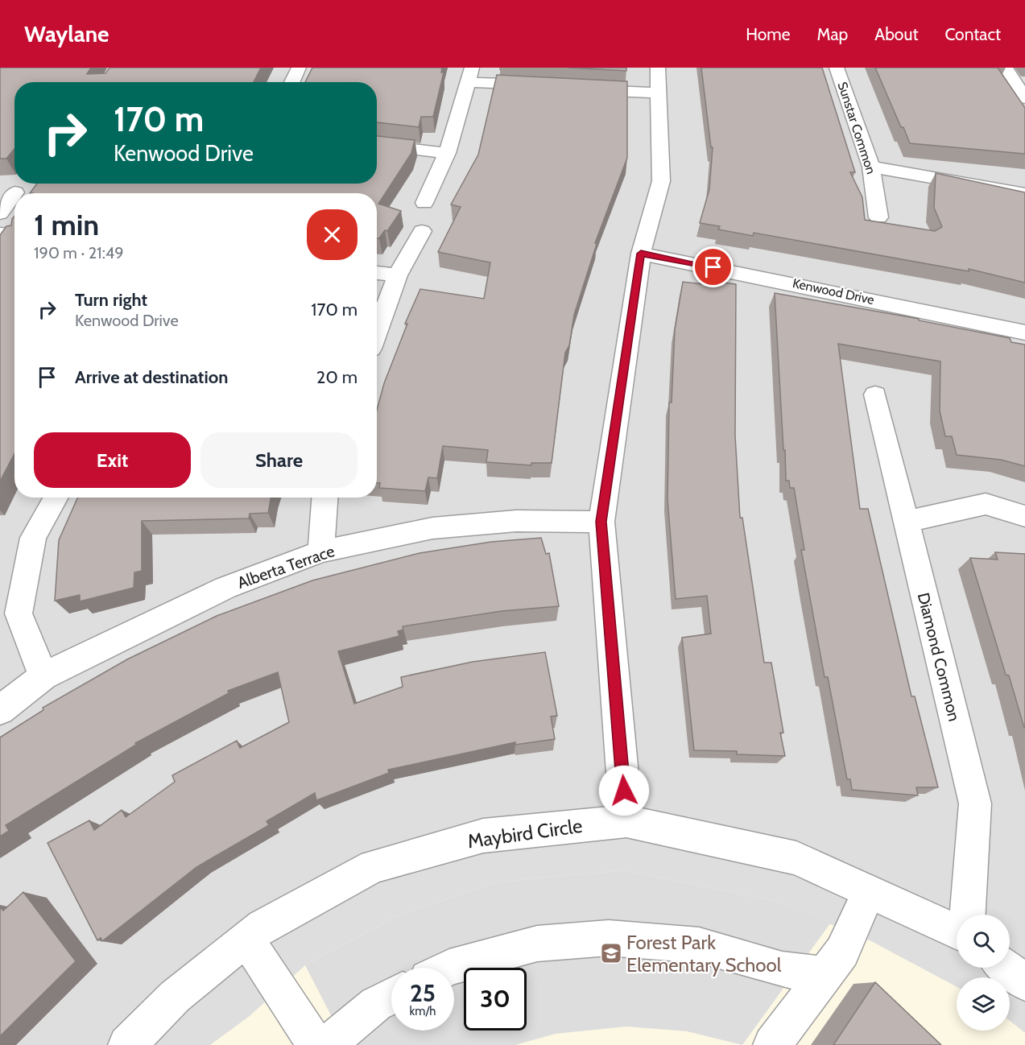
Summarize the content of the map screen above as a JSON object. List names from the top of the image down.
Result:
{
  "streets": {
    "street": [
      "Sunstar Common",
      "Kenwood Drive",
      "Alberta Terrace",
      "Diamond Common",
      "Maybird Circle"
    ]
  },
  "places": {
    "school or university": ["Forest Park Elementary School"]
  },
  "page": {
    "header": "Waylane",
    "nav": [
      "Home",
      "Map",
      "About",
      "Contact"
    ],
    "turn": ["170 m", "Kenwood Drive"],
    "heading": ["1 min", "190 m · 21:49"],
    "list": [
      {
        "name": "Turn right",
        "note": "Kenwood Drive",
        "value": "170 m"
      },
      {
        "name": "Arrive at destination",
        "value": "20 m"
      }
    ],
    "buttons": ["Exit", "Share"],
    "speed": "25 km/h",
    "limit": "30"
  }
}
